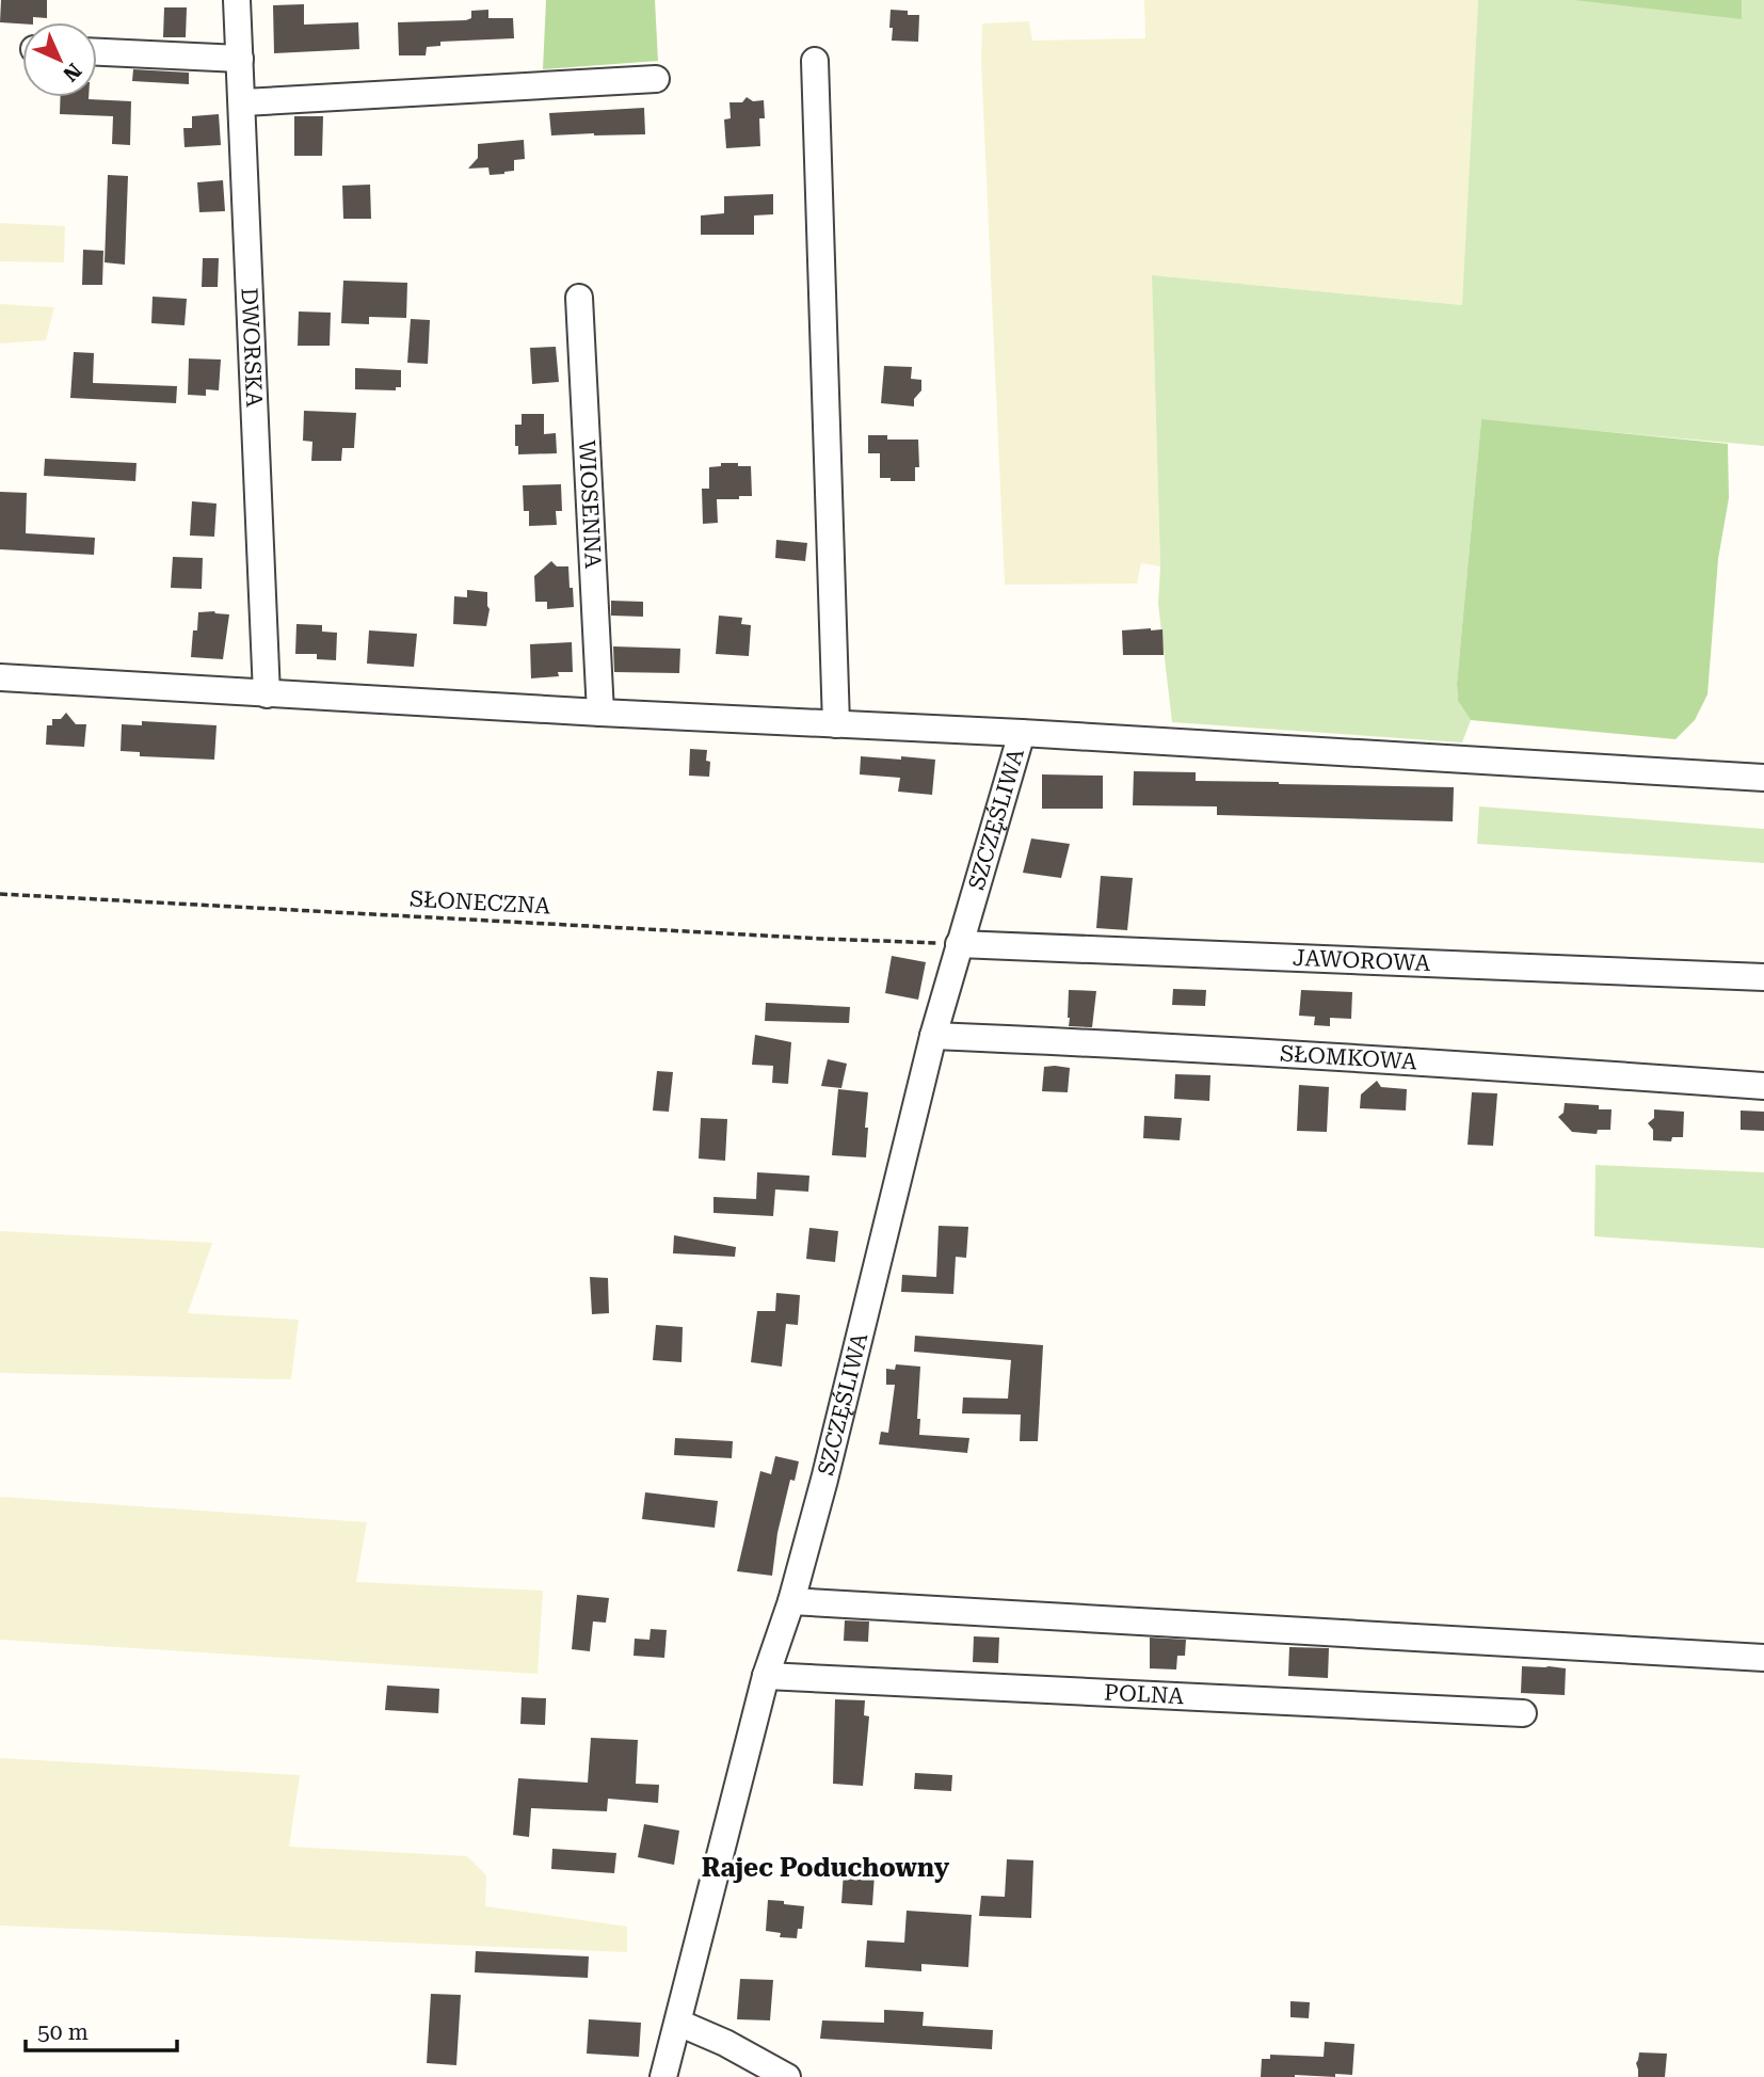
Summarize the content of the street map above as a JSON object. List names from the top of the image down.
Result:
{
  "streets": {
    "street": [
      "DWORSKA",
      "WIOSENNA",
      "SZCZĘŚLIWA",
      "JAWOROWA",
      "SŁOMKOWA",
      "POLNA"
    ],
    "path": ["SŁONECZNA"]
  },
  "crossings": [
    ["SZCZĘŚLIWA", "SŁONECZNA"],
    ["SZCZĘŚLIWA", "JAWOROWA"],
    ["SZCZĘŚLIWA", "SŁOMKOWA"],
    ["SZCZĘŚLIWA", "POLNA"],
    ["SŁONECZNA", "JAWOROWA"]
  ],
  "districts": ["Rajec Poduchowny"],
  "scale_bar": "50 m",
  "north": "bottom right"
}
